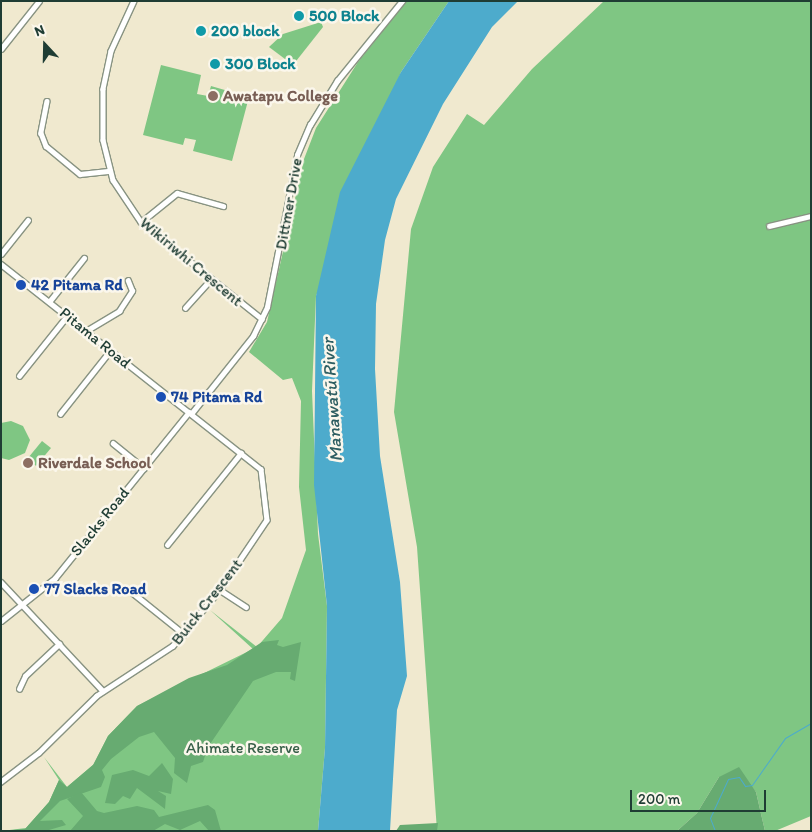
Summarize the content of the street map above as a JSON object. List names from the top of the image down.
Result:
{
  "streets": {
    "street": [
      "Dittmer Drive",
      "Wikiriwhi Crescent",
      "Pitama Road",
      "Slacks Road",
      "Buick Crescent"
    ]
  },
  "crossings": [
    ["Dittmer Drive", "Wikiriwhi Crescent"],
    ["Dittmer Drive", "Pitama Road"],
    ["Dittmer Drive", "Slacks Road"],
    ["Dittmer Drive", "Buick Crescent"],
    ["Pitama Road", "Slacks Road"],
    ["Pitama Road", "Buick Crescent"],
    ["Slacks Road", "Buick Crescent"]
  ],
  "water": ["Manawatū River"],
  "parks": ["Ahimate Reserve"],
  "places": [
    "500 Block",
    "200 block",
    "300 Block",
    "Awatapu College",
    "42 Pitama Rd",
    "74 Pitama Rd",
    "Riverdale School",
    "77 Slacks Road"
  ],
  "scale_bar": "200 m",
  "north": "top"
}
